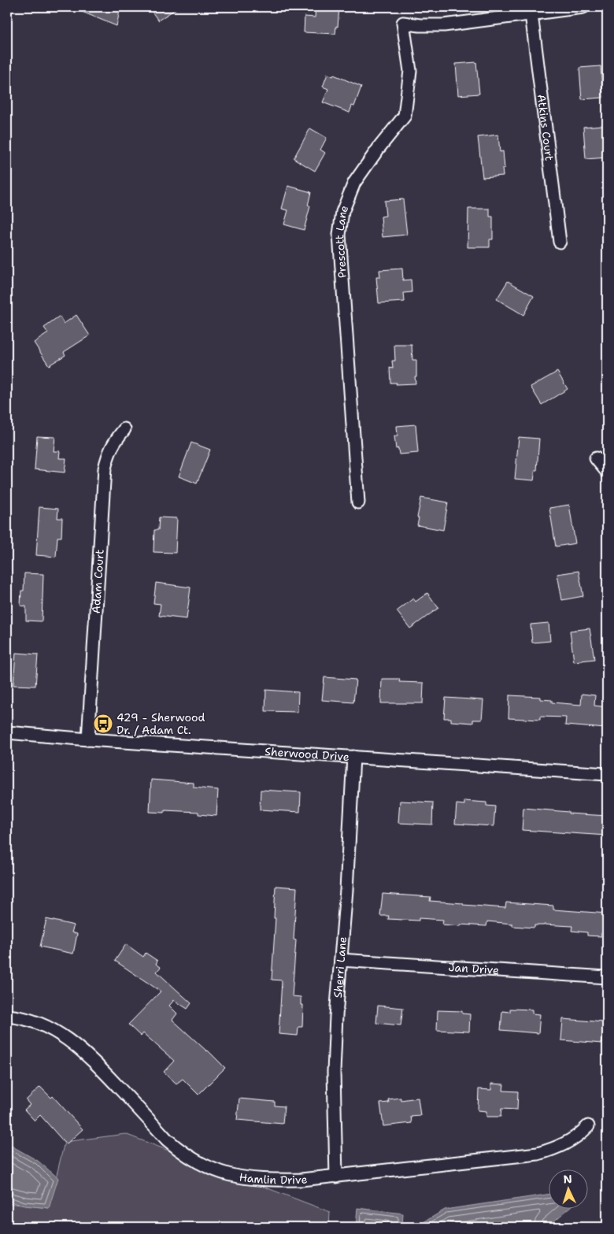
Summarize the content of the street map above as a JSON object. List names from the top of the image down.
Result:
{
  "streets": {
    "street": [
      "Atkins Court",
      "Prescott Lane",
      "Adam Court",
      "Sherwood Drive",
      "Sherri Lane",
      "Jan Drive",
      "Hamlin Drive"
    ]
  },
  "crossings": [
    ["Atkins Court", "Prescott Lane"],
    ["Adam Court", "Sherwood Drive"],
    ["Sherwood Drive", "Sherri Lane"],
    ["Sherri Lane", "Jan Drive"],
    ["Sherri Lane", "Hamlin Drive"]
  ],
  "places": {
    "bus stop": ["429 - Sherwood Dr. / Adam Ct."]
  },
  "north": "top"
}
